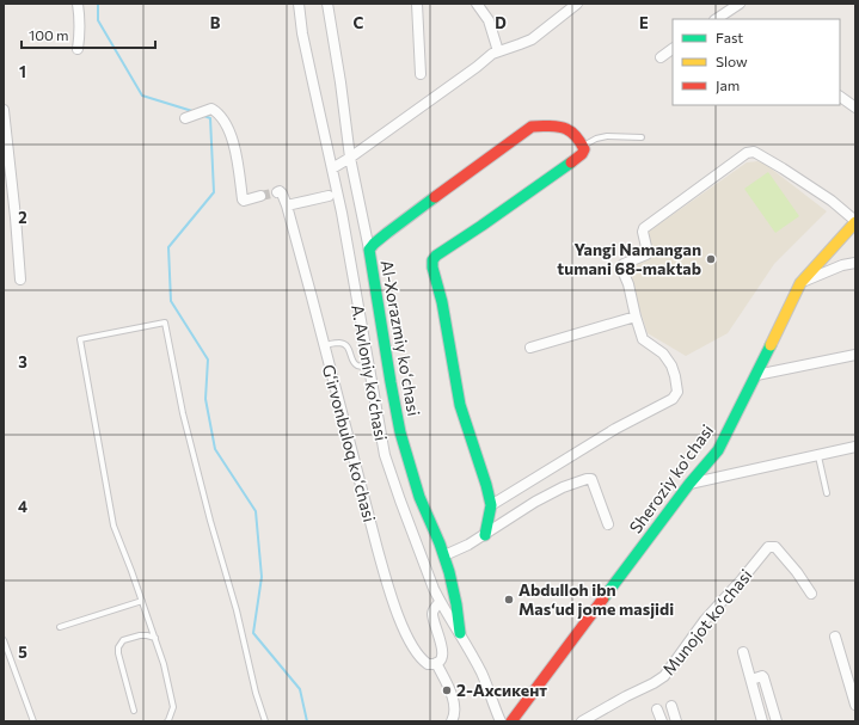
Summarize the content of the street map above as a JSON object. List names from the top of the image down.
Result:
{
  "streets": {
    "street": [
      "Al-Xorazmiy koʻchasi",
      "A. Avloniy ko‘chasi",
      "Gʻirvonbuloq koʻchasi",
      "Sheroziy ko'chasi",
      "Munojot koʻchasi"
    ]
  },
  "crossings": [
    ["Al-Xorazmiy koʻchasi", "A. Avloniy ko‘chasi"]
  ],
  "places": ["Yangi Namangan tumani 68-maktab", "Abdulloh ibn Mas‘ud jome masjidi", "2-Ахсикент"],
  "legend": ["Fast", "Slow", "Jam"],
  "scale_bar": "100 m",
  "grid": {
    "columns": [
      "B",
      "C",
      "D",
      "E"
    ],
    "rows": [
      "1",
      "2",
      "3",
      "4",
      "5"
    ]
  }
}
